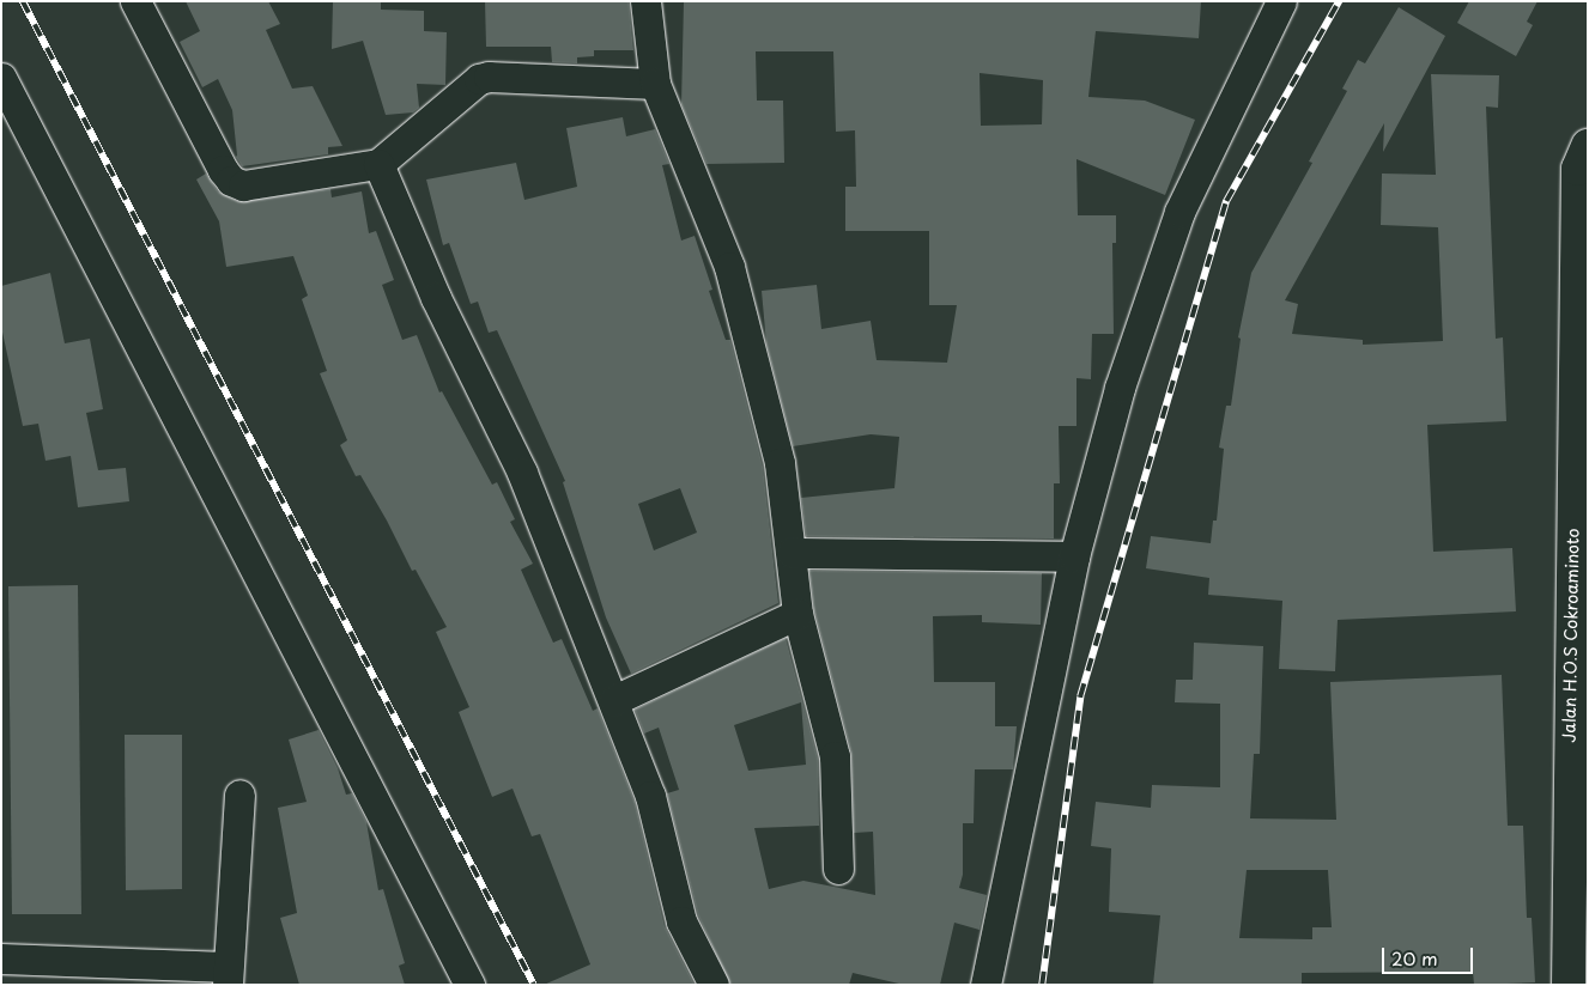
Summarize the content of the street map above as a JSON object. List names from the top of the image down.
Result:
{
  "streets": {
    "main road": ["Jalan H.O.S Cokroaminoto"]
  },
  "scale_bar": "20 m"
}
